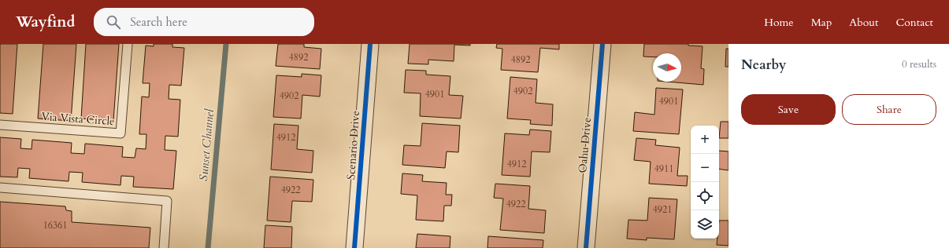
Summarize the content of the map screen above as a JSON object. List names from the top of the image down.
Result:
{
  "streets": {
    "street": ["Scenario Drive", "Oahu Drive"],
    "lane": ["Via Vista Circle"]
  },
  "water": ["Sunset Channel"],
  "house_numbers": [
    "4892",
    "4892",
    "4902",
    "4901",
    "4902",
    "4901",
    "4912",
    "4912",
    "4911",
    "4922",
    "4922",
    "4921",
    "16361"
  ],
  "north": "right",
  "page": {
    "header": "Wayfind",
    "search": "Search here",
    "nav": [
      "Home",
      "Map",
      "About",
      "Contact"
    ],
    "heading": ["Nearby", "0 results"],
    "buttons": ["Save", "Share"],
    "map_buttons": ["+", "−"]
  }
}
